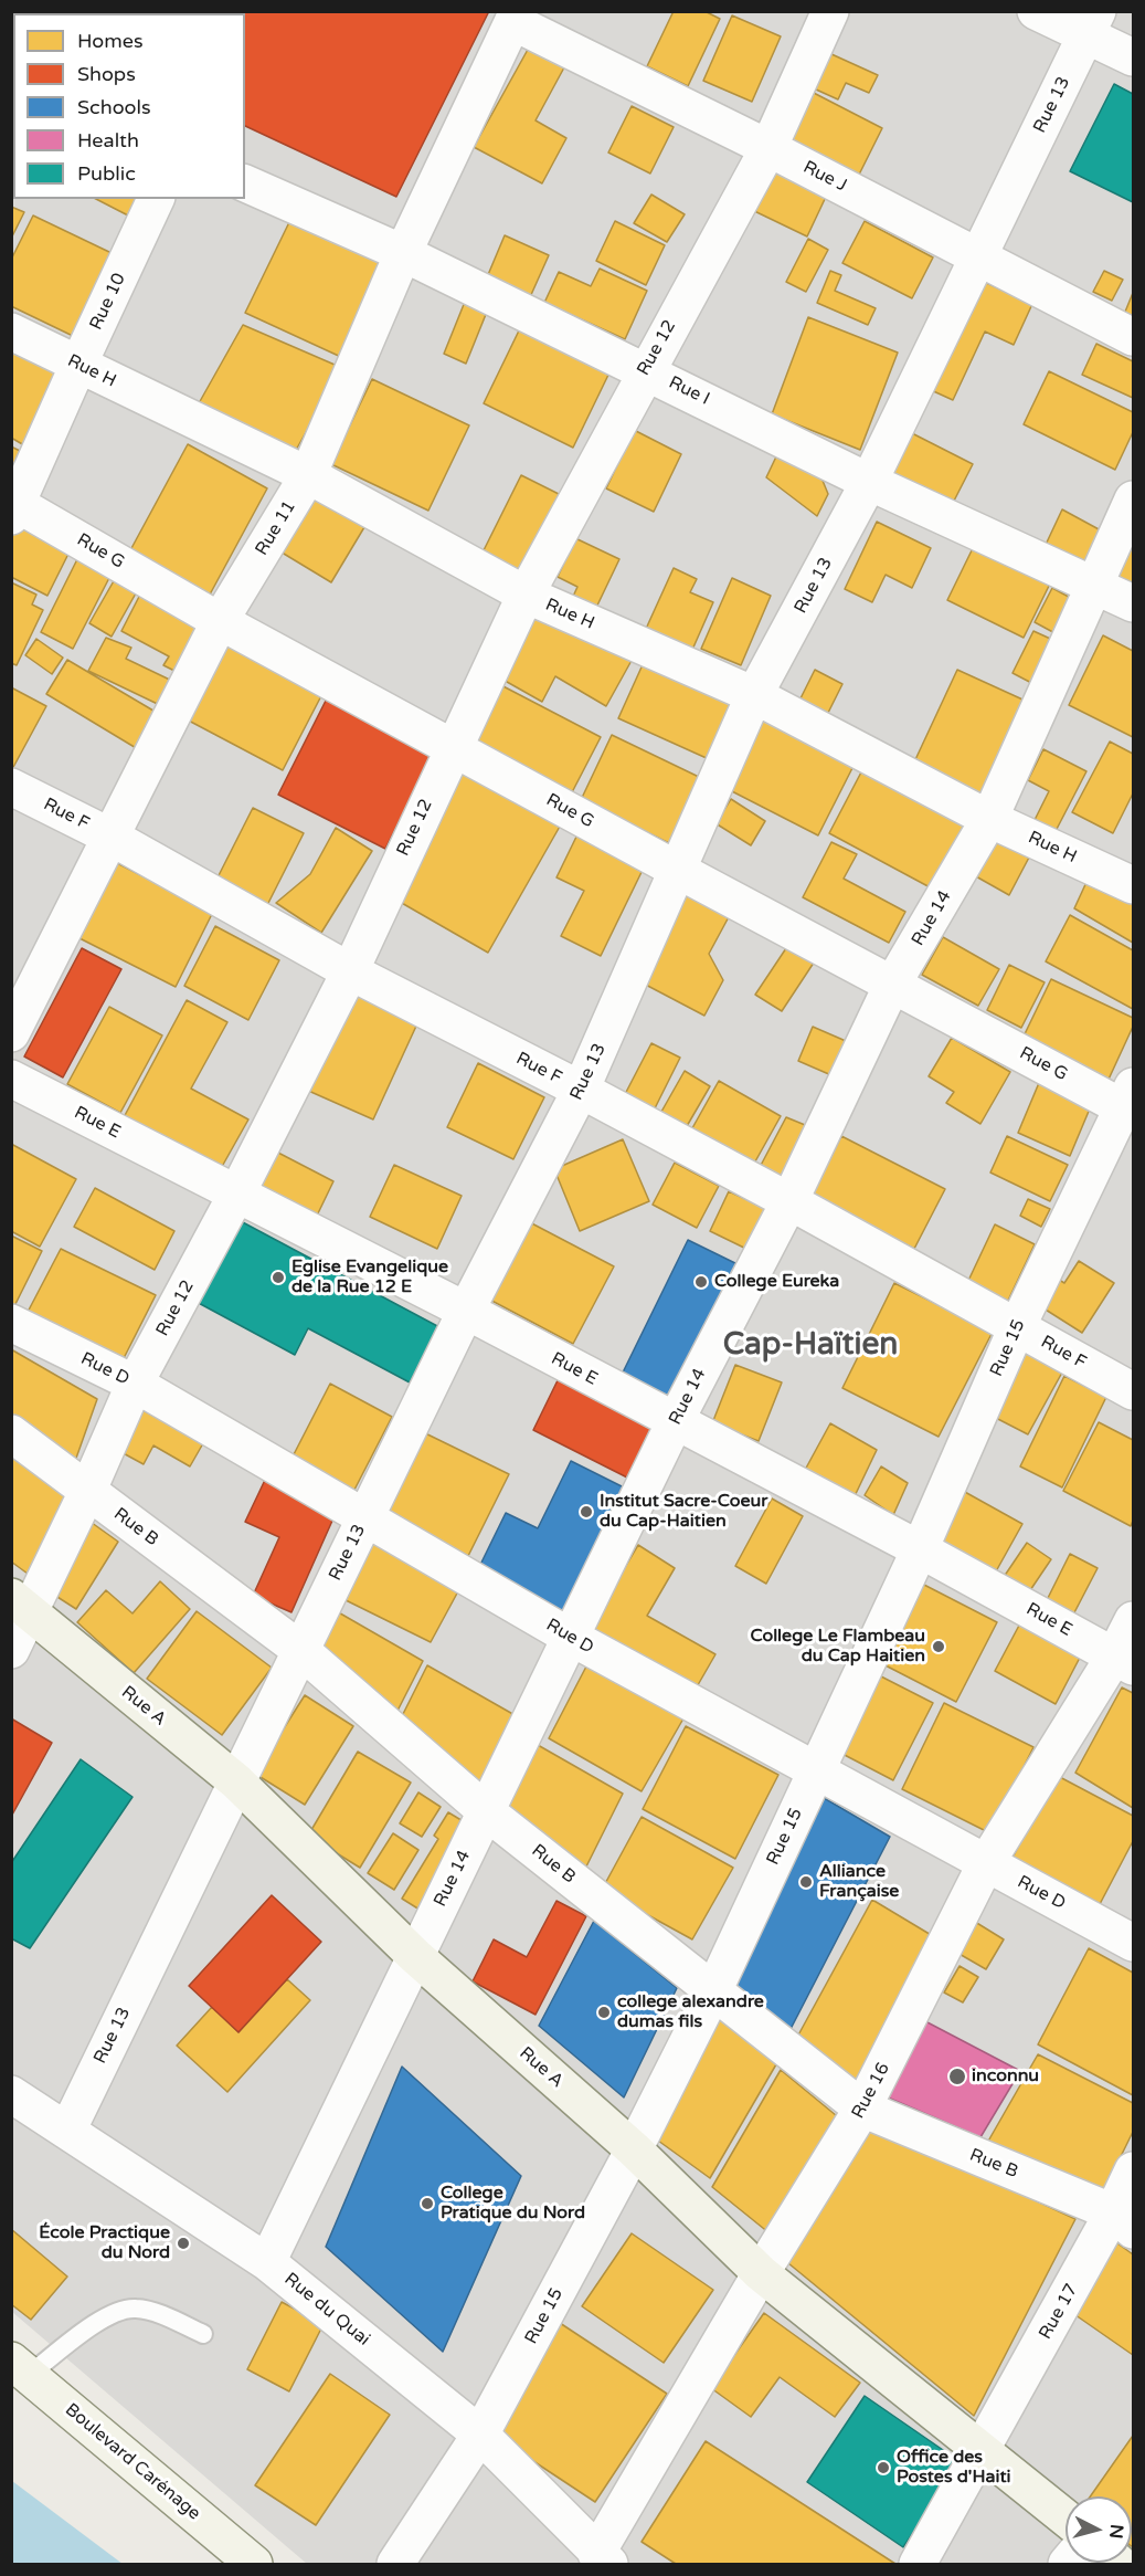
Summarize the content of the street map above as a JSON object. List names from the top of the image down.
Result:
{
  "streets": {
    "street": [
      "Rue 13",
      "Rue J",
      "Rue 10",
      "Rue 12",
      "Rue H",
      "Rue I",
      "Rue 11",
      "Rue G",
      "Rue F",
      "Rue 14",
      "Rue E",
      "Rue 15",
      "Rue D",
      "Rue B",
      "Rue A",
      "Rue 16",
      "Rue du Quai",
      "Rue 17",
      "Boulevard Carénage"
    ]
  },
  "crossings": [
    ["Rue 13", "Rue J"],
    ["Rue 13", "Rue H"],
    ["Rue 13", "Rue I"],
    ["Rue 13", "Rue G"],
    ["Rue 13", "Rue F"],
    ["Rue 13", "Rue E"],
    ["Rue 13", "Rue D"],
    ["Rue 13", "Rue B"],
    ["Rue 13", "Rue A"],
    ["Rue 13", "Rue du Quai"],
    ["Rue J", "Rue 12"],
    ["Rue J", "Rue 11"],
    ["Rue 10", "Rue H"],
    ["Rue 10", "Rue G"],
    ["Rue 12", "Rue H"],
    ["Rue 12", "Rue I"],
    ["Rue 12", "Rue G"],
    ["Rue 12", "Rue F"],
    ["Rue 12", "Rue E"],
    ["Rue 12", "Rue D"],
    ["Rue 12", "Rue B"],
    ["Rue 12", "Rue A"],
    ["Rue H", "Rue 11"],
    ["Rue H", "Rue 14"],
    ["Rue I", "Rue 11"],
    ["Rue I", "Rue 14"],
    ["Rue 11", "Rue G"],
    ["Rue 11", "Rue F"],
    ["Rue G", "Rue 14"],
    ["Rue G", "Rue 15"],
    ["Rue F", "Rue 14"],
    ["Rue F", "Rue 15"],
    ["Rue 14", "Rue E"],
    ["Rue 14", "Rue D"],
    ["Rue 14", "Rue B"],
    ["Rue 14", "Rue A"],
    ["Rue 14", "Rue du Quai"],
    ["Rue E", "Rue 15"],
    ["Rue E", "Rue 16"],
    ["Rue 15", "Rue D"],
    ["Rue 15", "Rue B"],
    ["Rue 15", "Rue A"],
    ["Rue 15", "Rue du Quai"],
    ["Rue D", "Rue 16"],
    ["Rue B", "Rue 16"],
    ["Rue B", "Rue 17"],
    ["Rue A", "Rue 16"],
    ["Rue A", "Rue 17"],
    ["Rue 16", "Rue du Quai"]
  ],
  "districts": ["Cap-Haïtien"],
  "places": [
    "Eglise Evangelique de la Rue 12 E",
    "College Eureka",
    "Institut Sacre-Coeur du Cap-Haitien",
    "College Le Flambeau du Cap Haitien",
    "Alliance Française",
    "college alexandre dumas fils",
    "inconnu",
    "College Pratique du Nord",
    "École Practique du Nord",
    "Office des Postes d'Haiti"
  ],
  "legend": [
    "Homes",
    "Shops",
    "Schools",
    "Health",
    "Public"
  ],
  "north": "right"
}
